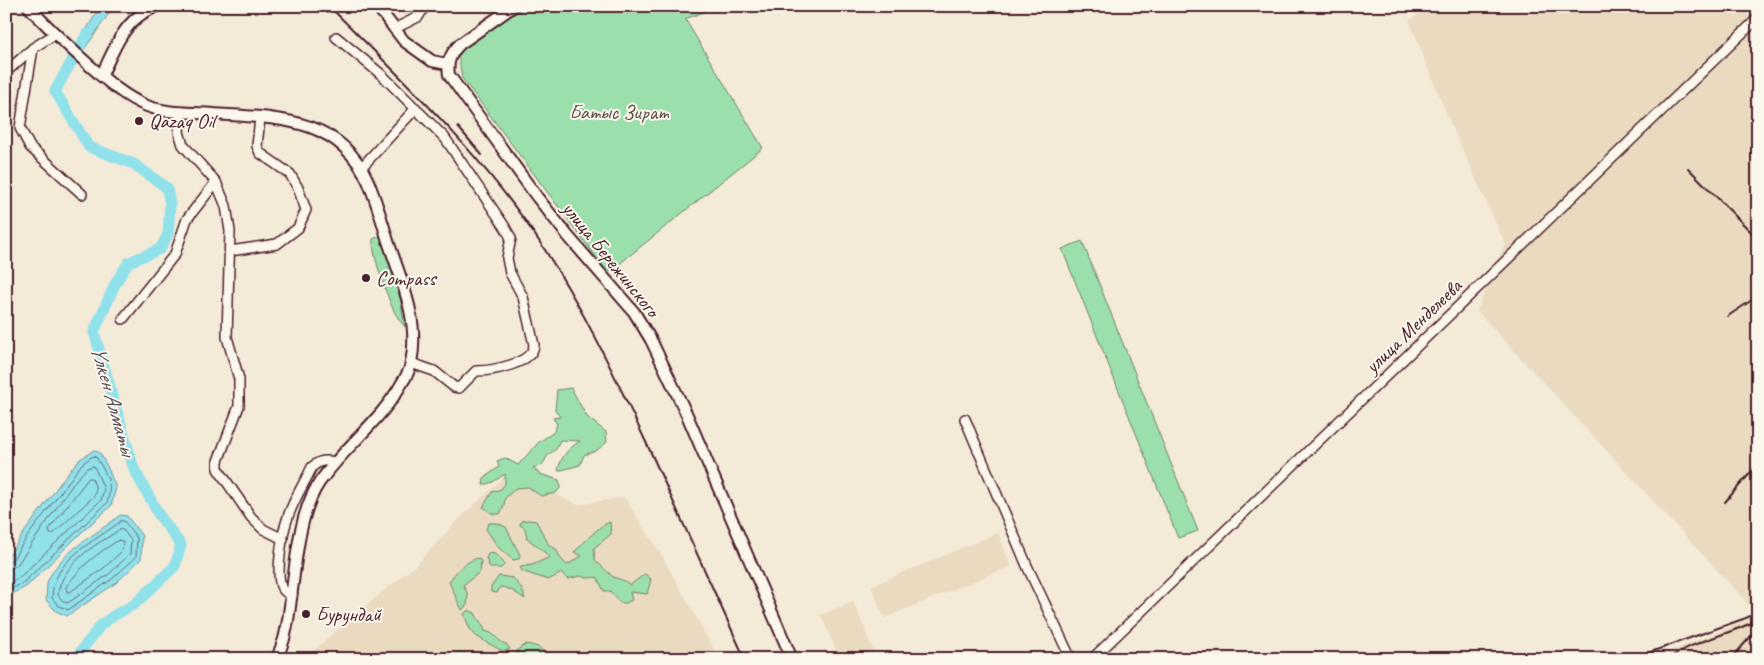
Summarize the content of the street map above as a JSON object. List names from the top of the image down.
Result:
{
  "streets": {
    "main road": ["улица Бережинского"],
    "street": ["улица Менделеева"]
  },
  "water": ["Үлкен Алматы"],
  "parks": ["Батыс Зират"],
  "places": ["Qazaq Oil", "Compass", "Бурундай"]
}
